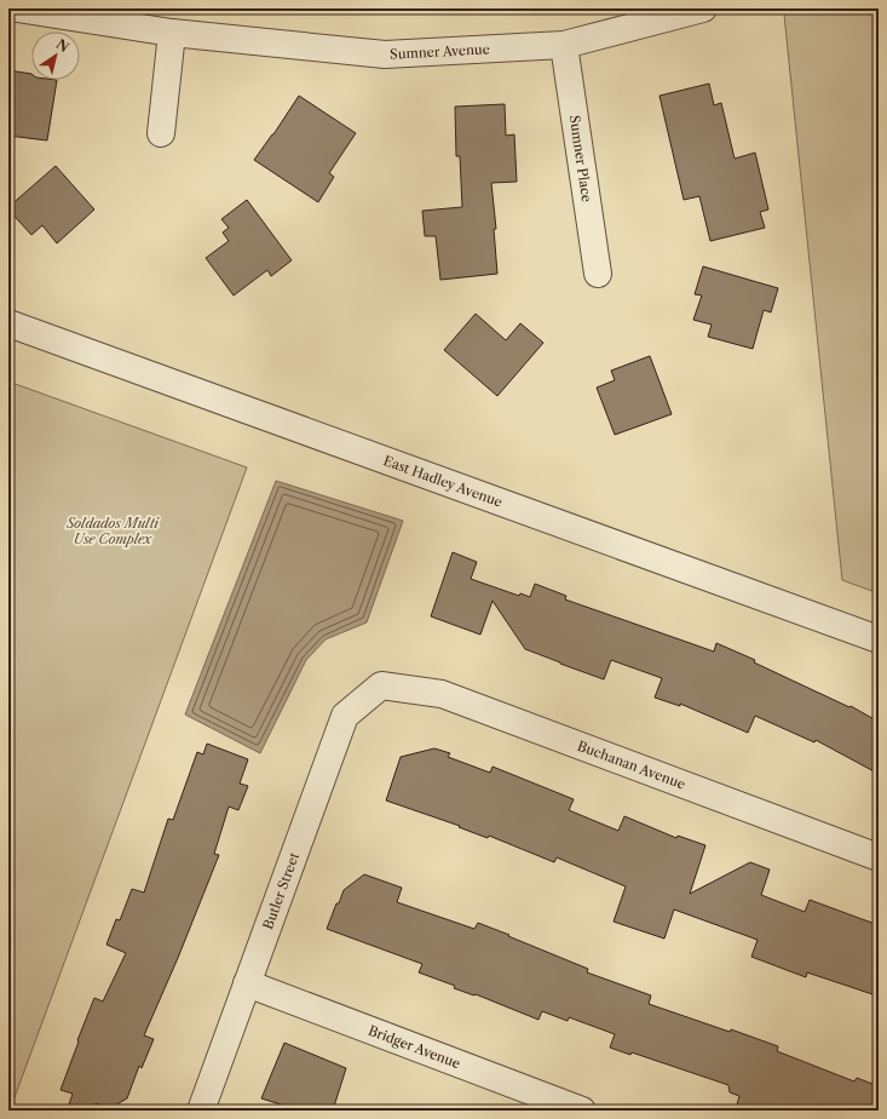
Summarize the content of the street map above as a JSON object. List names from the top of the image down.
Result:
{
  "streets": {
    "street": [
      "Sumner Avenue",
      "Sumner Place",
      "East Hadley Avenue",
      "Buchanan Avenue",
      "Butler Street",
      "Bridger Avenue"
    ]
  },
  "crossings": [
    ["Sumner Avenue", "Sumner Place"],
    ["Buchanan Avenue", "Butler Street"],
    ["Butler Street", "Bridger Avenue"]
  ],
  "parks": ["Soldados Multi Use Complex"],
  "north": "top right"
}
